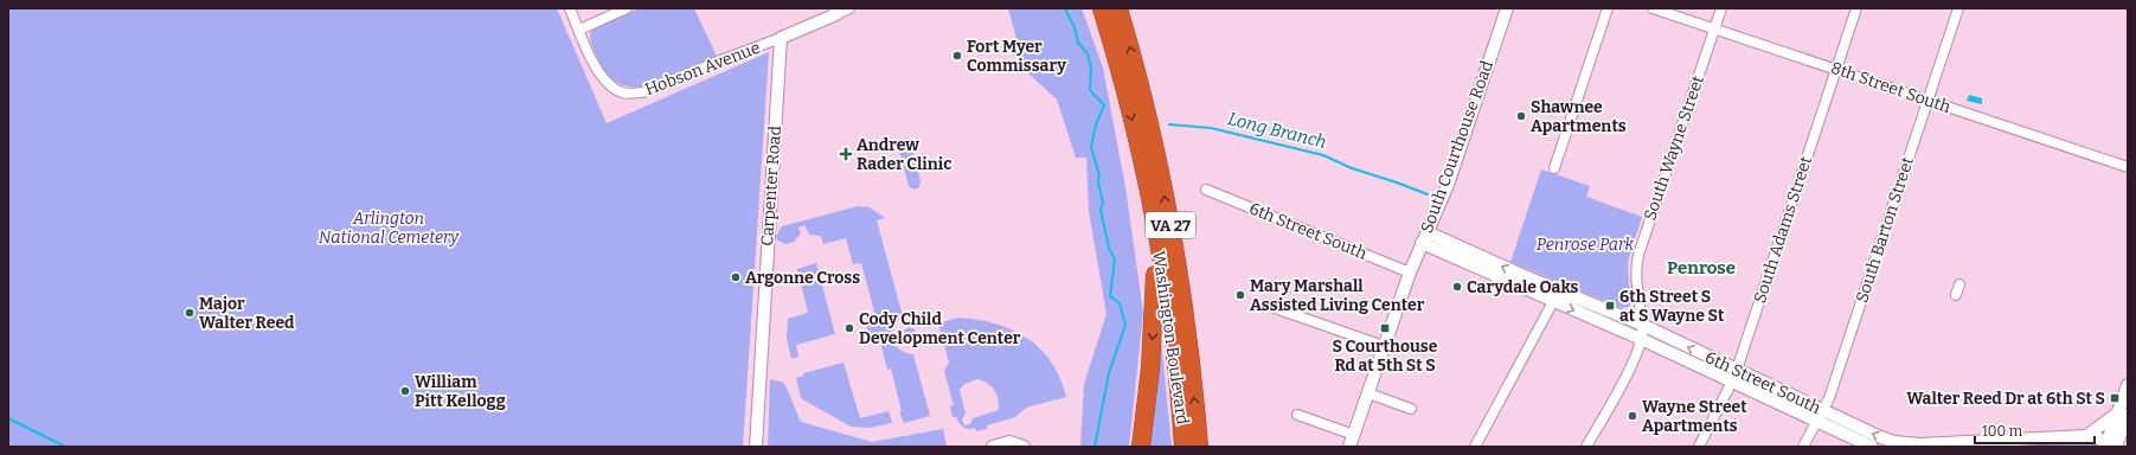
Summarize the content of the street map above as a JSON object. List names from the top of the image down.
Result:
{
  "streets": {
    "highway": ["VA 27", "Washington Boulevard"],
    "street": [
      "Hobson Avenue",
      "8th Street South",
      "South Courthouse Road",
      "South Wayne Street",
      "Carpenter Road",
      "South Adams Street",
      "South Barton Street",
      "6th Street South"
    ]
  },
  "crossings": [
    ["Hobson Avenue", "Carpenter Road"],
    ["8th Street South", "South Wayne Street"],
    ["8th Street South", "South Adams Street"],
    ["8th Street South", "South Barton Street"],
    ["South Courthouse Road", "6th Street South"],
    ["South Wayne Street", "6th Street South"],
    ["South Adams Street", "6th Street South"],
    ["South Barton Street", "6th Street South"]
  ],
  "districts": ["Penrose"],
  "water": ["Long Branch"],
  "parks": ["Arlington National Cemetery", "Penrose Park"],
  "places": {
    "other": [
      "Fort Myer Commissary",
      "Shawnee Apartments",
      "Argonne Cross",
      "Carydale Oaks",
      "Mary Marshall Assisted Living Center",
      "Major Walter Reed",
      "Cody Child Development Center",
      "William Pitt Kellogg",
      "Wayne Street Apartments"
    ],
    "health": ["Andrew Rader Clinic"],
    "transit": ["6th Street S at S Wayne St", "S Courthouse Rd at 5th St S", "Walter Reed Dr at 6th St S"]
  },
  "scale_bar": "100 m"
}
